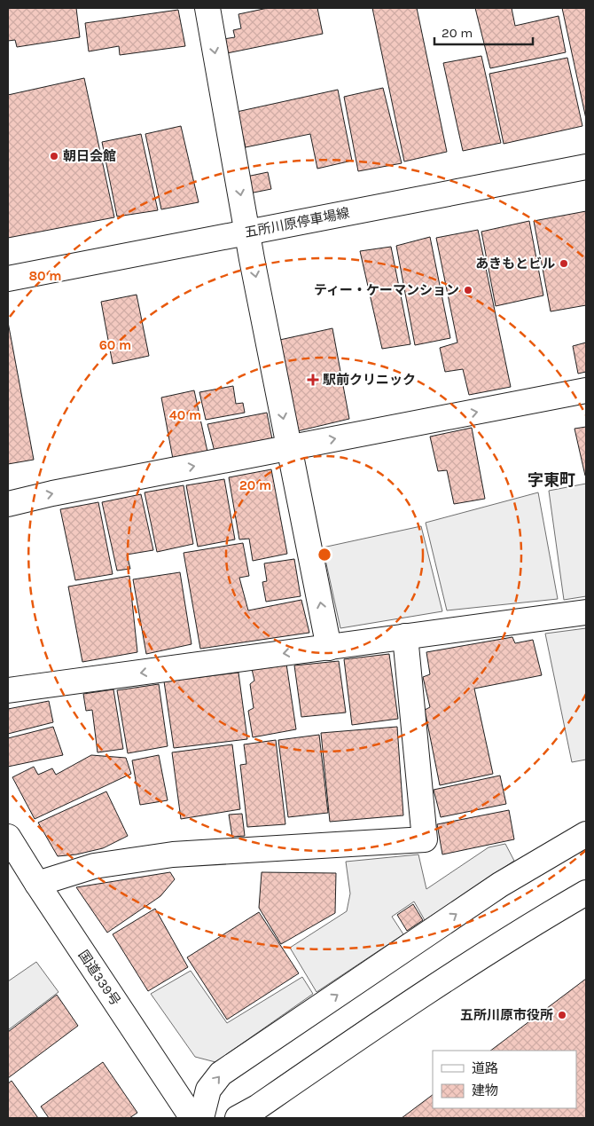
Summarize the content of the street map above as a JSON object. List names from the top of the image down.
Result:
{
  "streets": {
    "main road": ["五所川原停車場線", "国道339号"]
  },
  "districts": ["字東町"],
  "places": {
    "other": [
      "朝日会館",
      "あきもとビル",
      "ティー・ケーマンション",
      "五所川原市役所"
    ],
    "health": ["駅前クリニック"]
  },
  "legend": ["道路", "建物"],
  "scale_bar": "20 m",
  "rings": [
    "80 m",
    "60 m",
    "40 m",
    "20 m"
  ]
}
